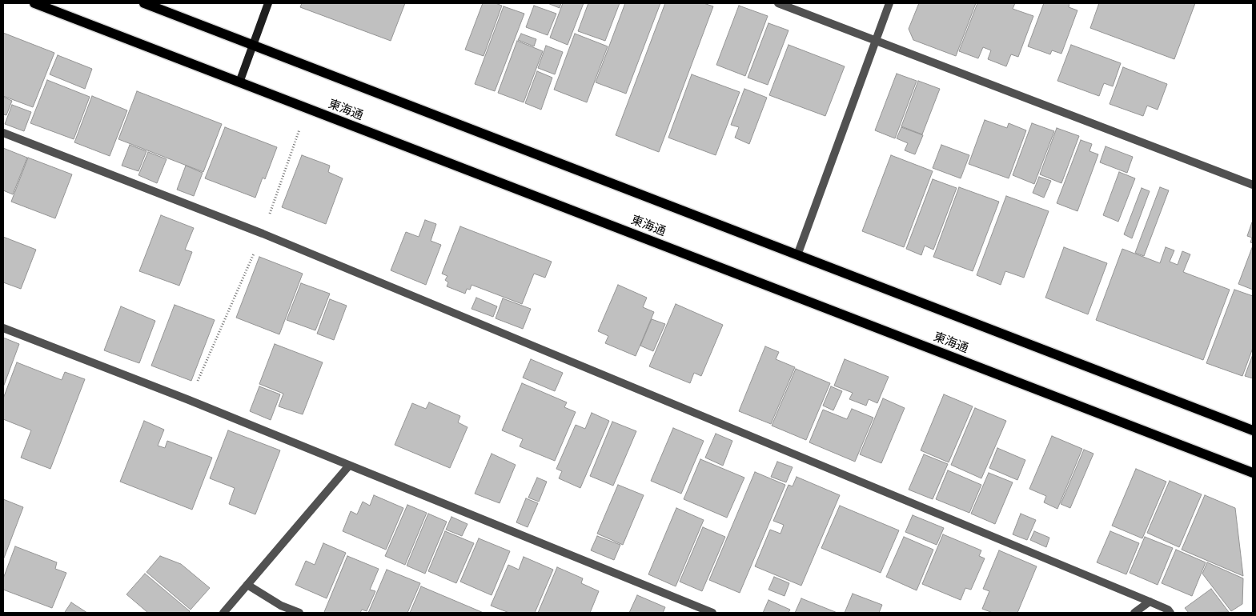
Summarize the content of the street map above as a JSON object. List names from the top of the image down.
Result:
{
  "streets": {
    "main road": ["東海通"]
  }
}
